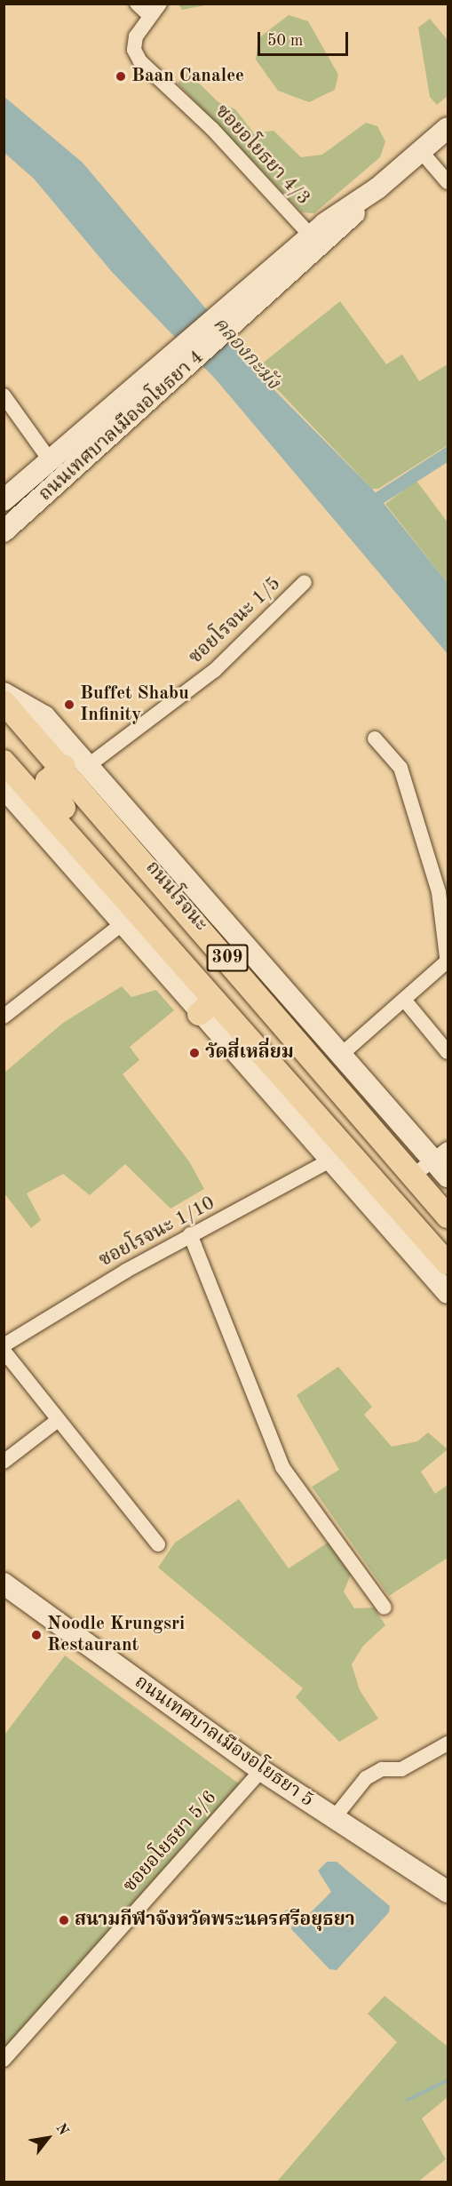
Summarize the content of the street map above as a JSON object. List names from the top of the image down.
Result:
{
  "streets": {
    "main road": ["ถนนโรจนะ", "309"],
    "street": [
      "ซอยอโยธยา 4/3",
      "ถนนเทศบาลเมืองอโยธยา 4",
      "ซอยโรจนะ 1/5",
      "ซอยโรจนะ 1/10",
      "ถนนเทศบาลเมืองอโยธยา 5",
      "ซอยอโยธยา 5/6"
    ]
  },
  "crossings": [
    ["ซอยอโยธยา 4/3", "ถนนเทศบาลเมืองอโยธยา 4"],
    ["ซอยโรจนะ 1/5", "ถนนโรจนะ"],
    ["ถนนโรจนะ", "ซอยโรจนะ 1/10"],
    ["ถนนเทศบาลเมืองอโยธยา 5", "ซอยอโยธยา 5/6"]
  ],
  "water": ["คลองกะมัง"],
  "places": [
    "Baan Canalee",
    "Buffet Shabu Infinity",
    "วัดสี่เหลี่ยม",
    "Noodle Krungsri Restaurant",
    "สนามกีฬาจังหวัดพระนครศรีอยุธยา"
  ],
  "scale_bar": "50 m",
  "north": "top right"
}
